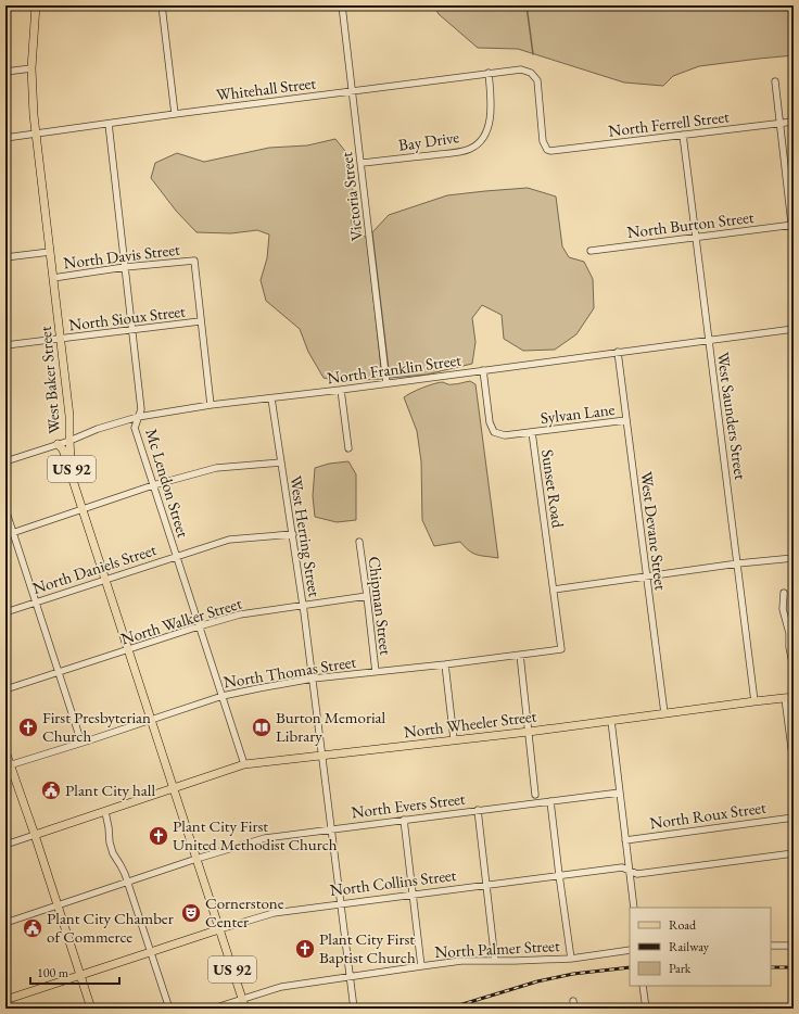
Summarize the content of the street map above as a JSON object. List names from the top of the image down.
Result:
{
  "streets": {
    "main road": [
      "West Baker Street",
      "US 92",
      "North Wheeler Street",
      "North Collins Street"
    ],
    "street": [
      "Whitehall Street",
      "North Ferrell Street",
      "Bay Drive",
      "Victoria Street",
      "North Burton Street",
      "North Davis Street",
      "North Sioux Street",
      "North Franklin Street",
      "Sylvan Lane",
      "West Saunders Street",
      "Mc Lendon Street",
      "Sunset Road",
      "West Devane Street",
      "West Herring Street",
      "North Daniels Street",
      "Chipman Street",
      "North Walker Street",
      "North Thomas Street",
      "North Evers Street",
      "North Roux Street",
      "North Palmer Street"
    ]
  },
  "crossings": [
    ["Whitehall Street", "North Ferrell Street"],
    ["Whitehall Street", "Bay Drive"],
    ["Whitehall Street", "Victoria Street"],
    ["Whitehall Street", "West Baker Street"],
    ["Whitehall Street", "Mc Lendon Street"],
    ["North Ferrell Street", "West Saunders Street"],
    ["Bay Drive", "Victoria Street"],
    ["Victoria Street", "North Franklin Street"],
    ["North Burton Street", "West Saunders Street"],
    ["North Davis Street", "North Sioux Street"],
    ["North Davis Street", "West Baker Street"],
    ["North Davis Street", "Mc Lendon Street"],
    ["North Sioux Street", "West Baker Street"],
    ["North Sioux Street", "Mc Lendon Street"],
    ["North Franklin Street", "West Baker Street"],
    ["North Franklin Street", "West Saunders Street"],
    ["North Franklin Street", "US 92"],
    ["North Franklin Street", "Mc Lendon Street"],
    ["North Franklin Street", "Sunset Road"],
    ["North Franklin Street", "West Devane Street"],
    ["North Franklin Street", "West Herring Street"],
    ["West Baker Street", "US 92"],
    ["West Baker Street", "North Daniels Street"],
    ["West Baker Street", "North Walker Street"],
    ["West Baker Street", "North Thomas Street"],
    ["West Baker Street", "North Wheeler Street"],
    ["Sylvan Lane", "Sunset Road"],
    ["Sylvan Lane", "West Devane Street"],
    ["West Saunders Street", "North Wheeler Street"],
    ["US 92", "North Wheeler Street"],
    ["US 92", "North Evers Street"],
    ["US 92", "North Collins Street"],
    ["US 92", "North Palmer Street"],
    ["Mc Lendon Street", "North Daniels Street"],
    ["Mc Lendon Street", "North Walker Street"],
    ["Mc Lendon Street", "North Thomas Street"],
    ["Mc Lendon Street", "North Wheeler Street"],
    ["Sunset Road", "North Thomas Street"],
    ["West Devane Street", "North Wheeler Street"],
    ["West Herring Street", "North Daniels Street"],
    ["West Herring Street", "North Walker Street"],
    ["West Herring Street", "North Thomas Street"],
    ["West Herring Street", "North Wheeler Street"],
    ["West Herring Street", "North Evers Street"],
    ["West Herring Street", "North Collins Street"],
    ["West Herring Street", "North Palmer Street"],
    ["Chipman Street", "North Walker Street"],
    ["Chipman Street", "North Thomas Street"]
  ],
  "places": {
    "church": ["First Presbyterian Church", "Plant City First United Methodist Church", "Plant City First Baptist Church"],
    "library": ["Burton Memorial Library"],
    "public building": ["Plant City hall", "Plant City Chamber of Commerce"],
    "theatre": ["Cornerstone Center"]
  },
  "legend": ["Road", "Railway", "Park"],
  "scale_bar": "100 m"
}
